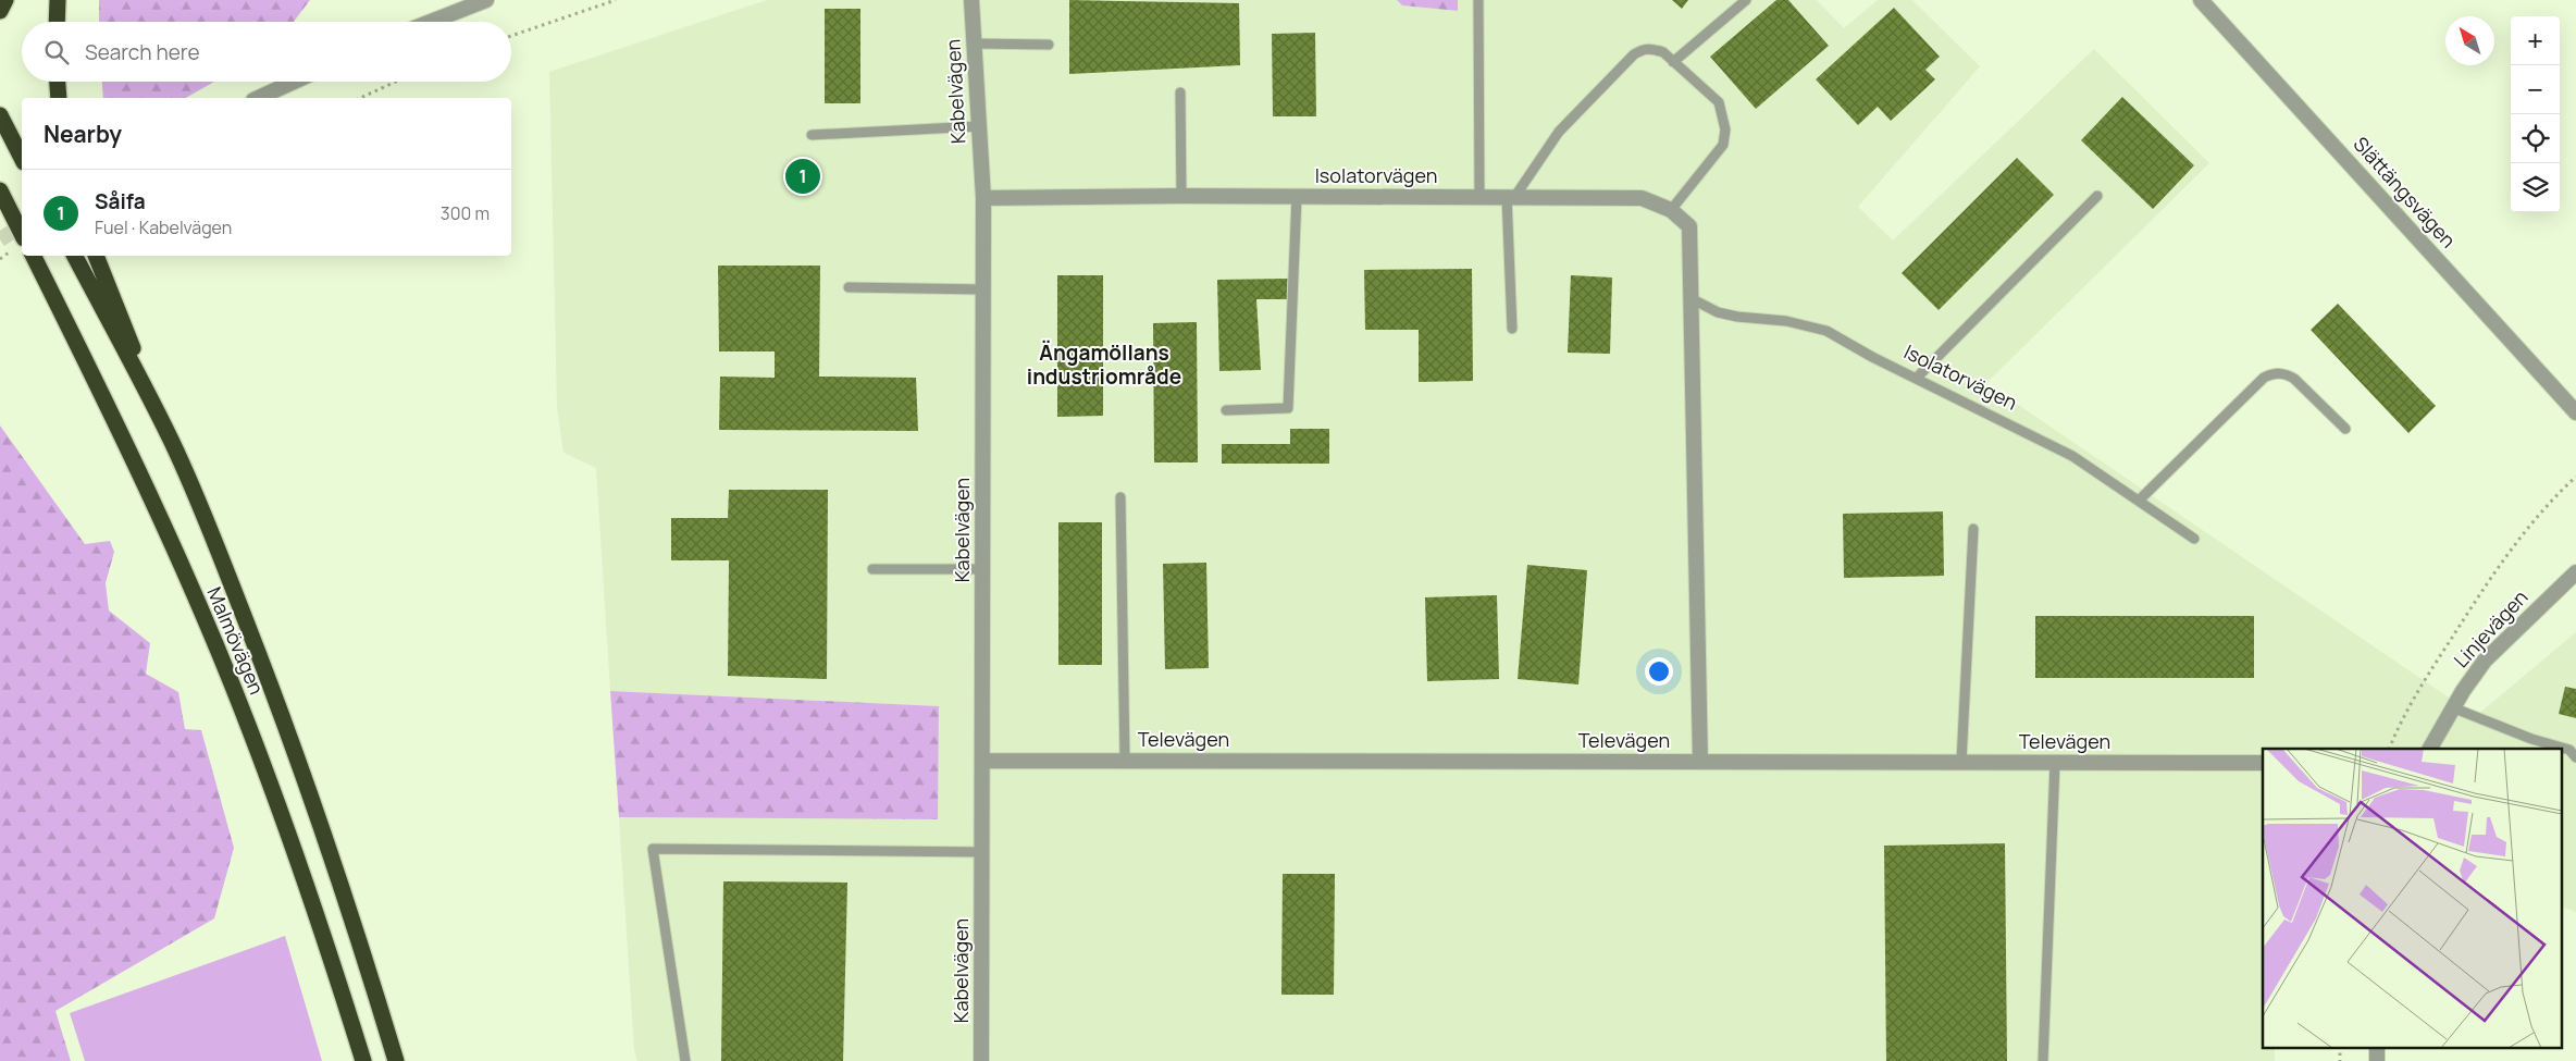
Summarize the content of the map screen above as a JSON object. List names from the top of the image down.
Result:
{
  "streets": {
    "highway": ["Malmövägen"],
    "street": [
      "Kabelvägen",
      "Isolatorvägen",
      "Slättängsvägen",
      "Linjevägen",
      "Televägen"
    ]
  },
  "crossings": [
    ["Kabelvägen", "Isolatorvägen"],
    ["Kabelvägen", "Televägen"],
    ["Isolatorvägen", "Televägen"]
  ],
  "districts": ["Ängamöllans industriområde"],
  "north": "top left",
  "page": {
    "map_buttons": ["+", "−"],
    "search": "Search here",
    "heading": "Nearby",
    "pins": "1",
    "list": [
      {
        "mark": "1",
        "name": "Såifa",
        "note": "Fuel · Kabelvägen",
        "value": "300 m"
      }
    ]
  }
}
